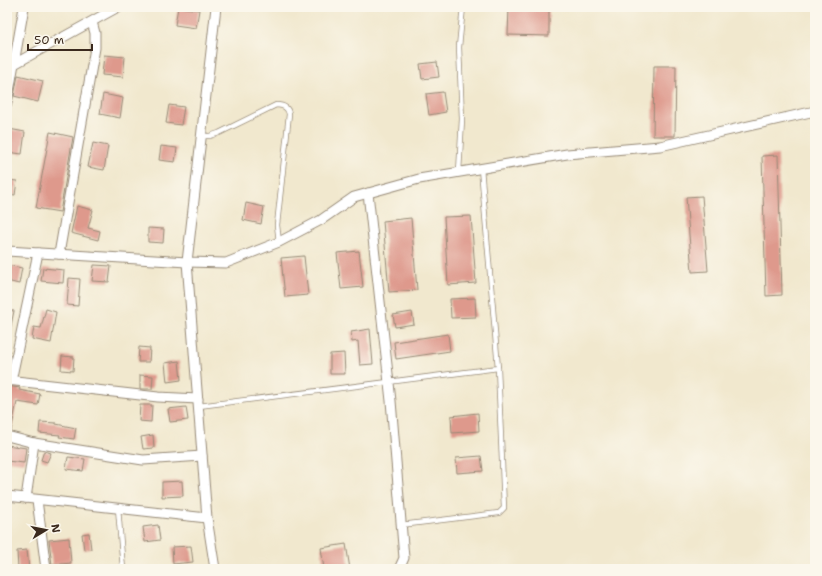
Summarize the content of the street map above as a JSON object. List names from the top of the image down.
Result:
{
  "scale_bar": "50 m",
  "north": "right"
}
